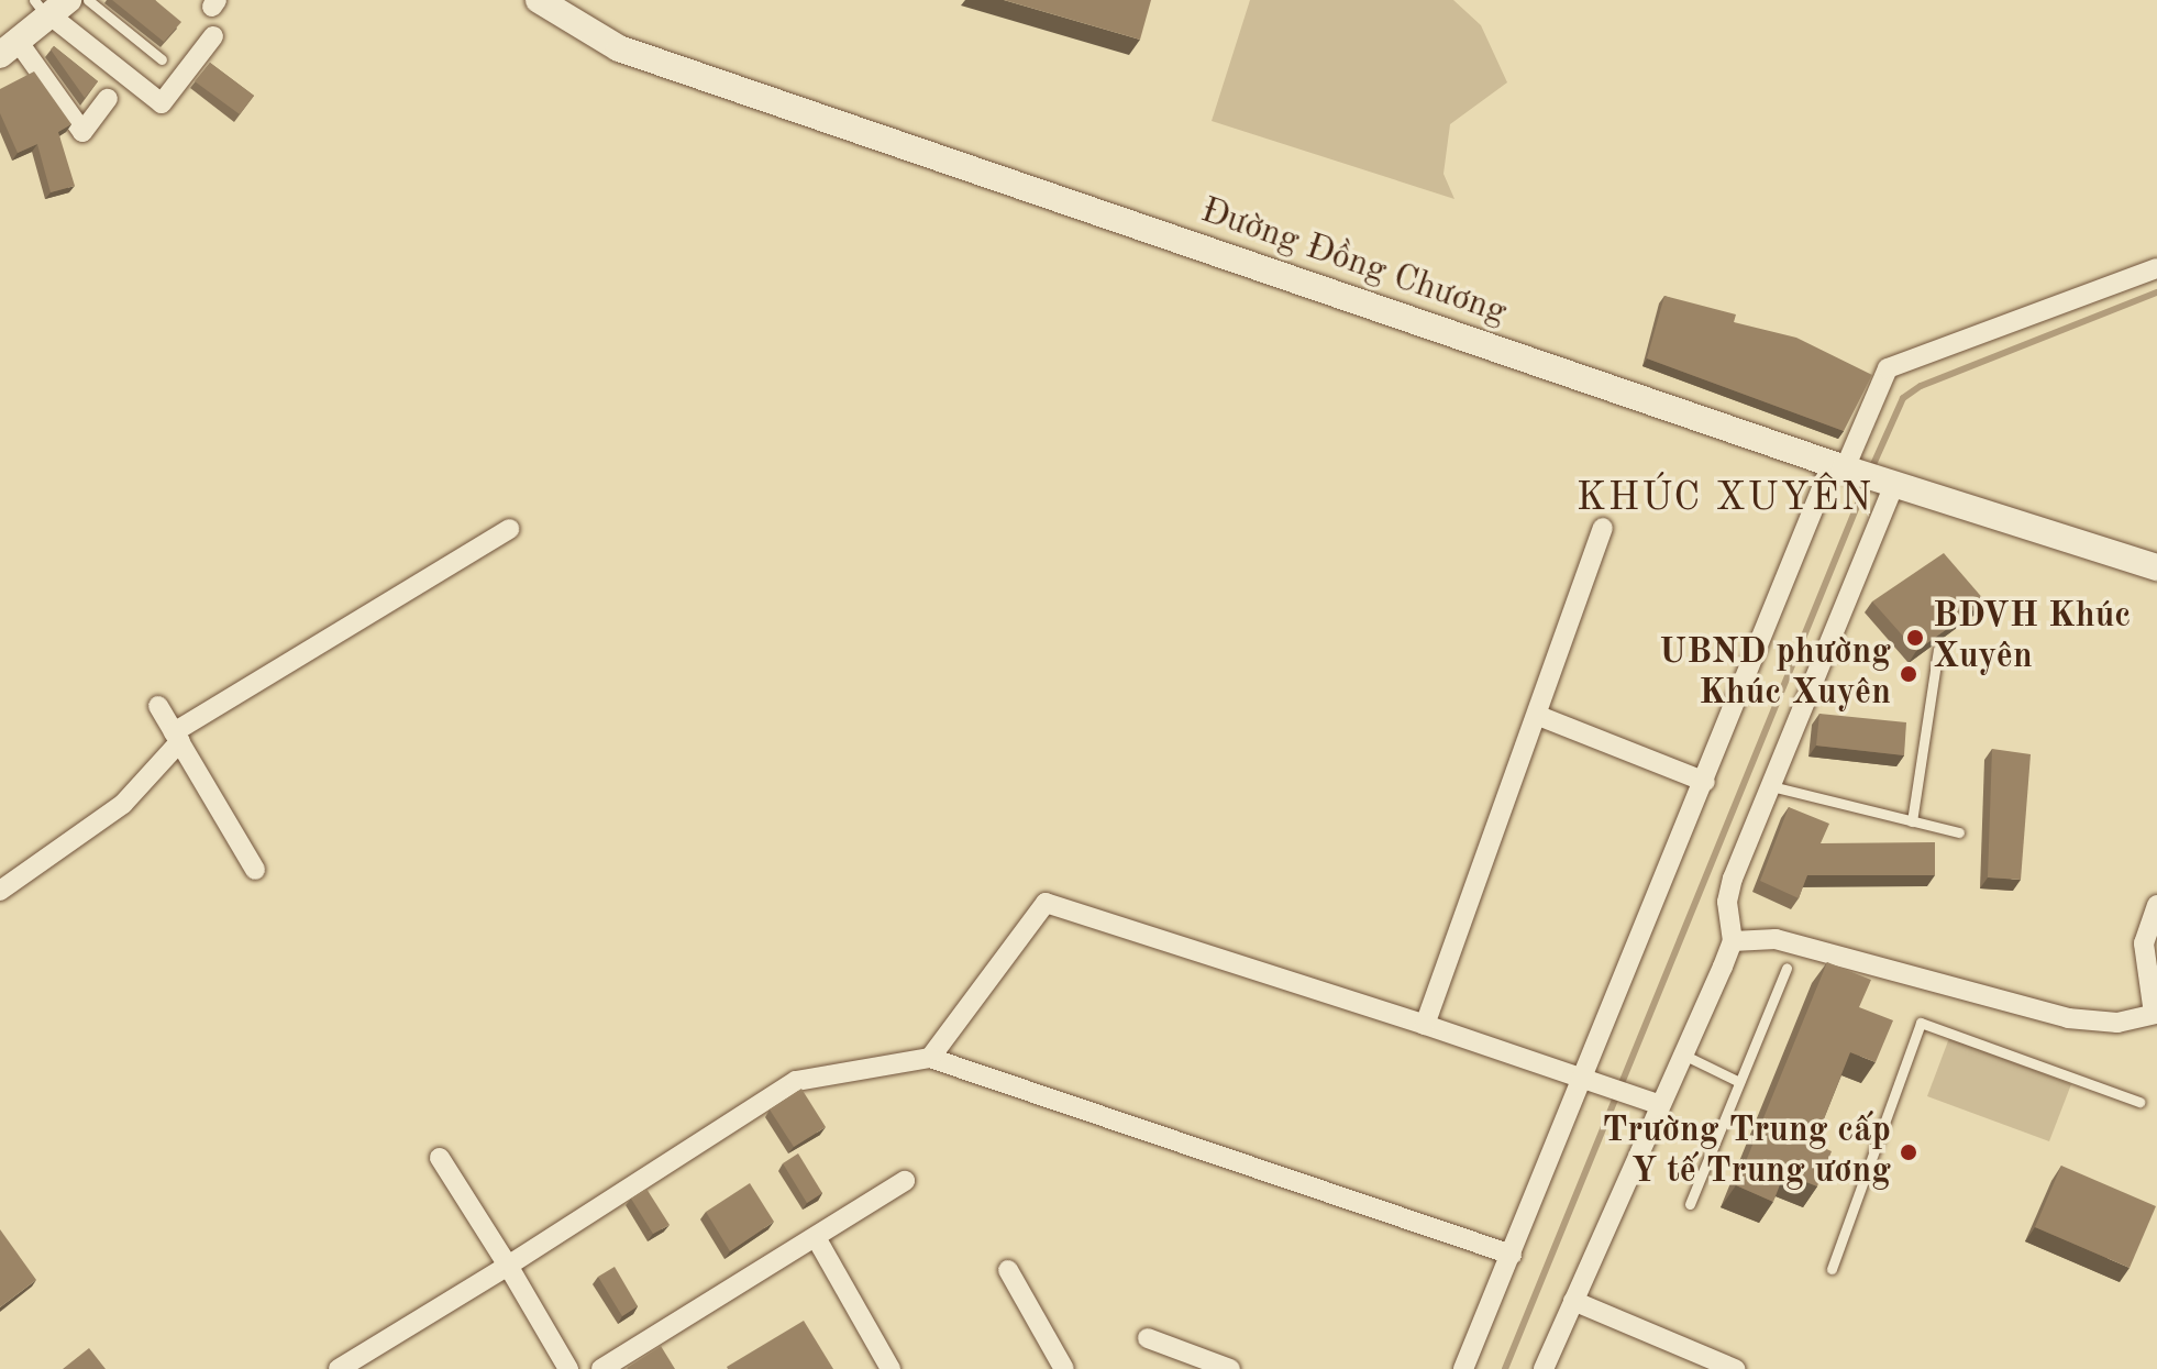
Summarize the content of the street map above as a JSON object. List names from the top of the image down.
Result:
{
  "streets": {
    "street": ["Đường Đồng Chương"]
  },
  "districts": ["KHÚC XUYÊN"],
  "places": ["BDVH Khúc Xuyên", "UBND phường Khúc Xuyên", "Trường Trung cấp Y tế Trung ương"]
}
